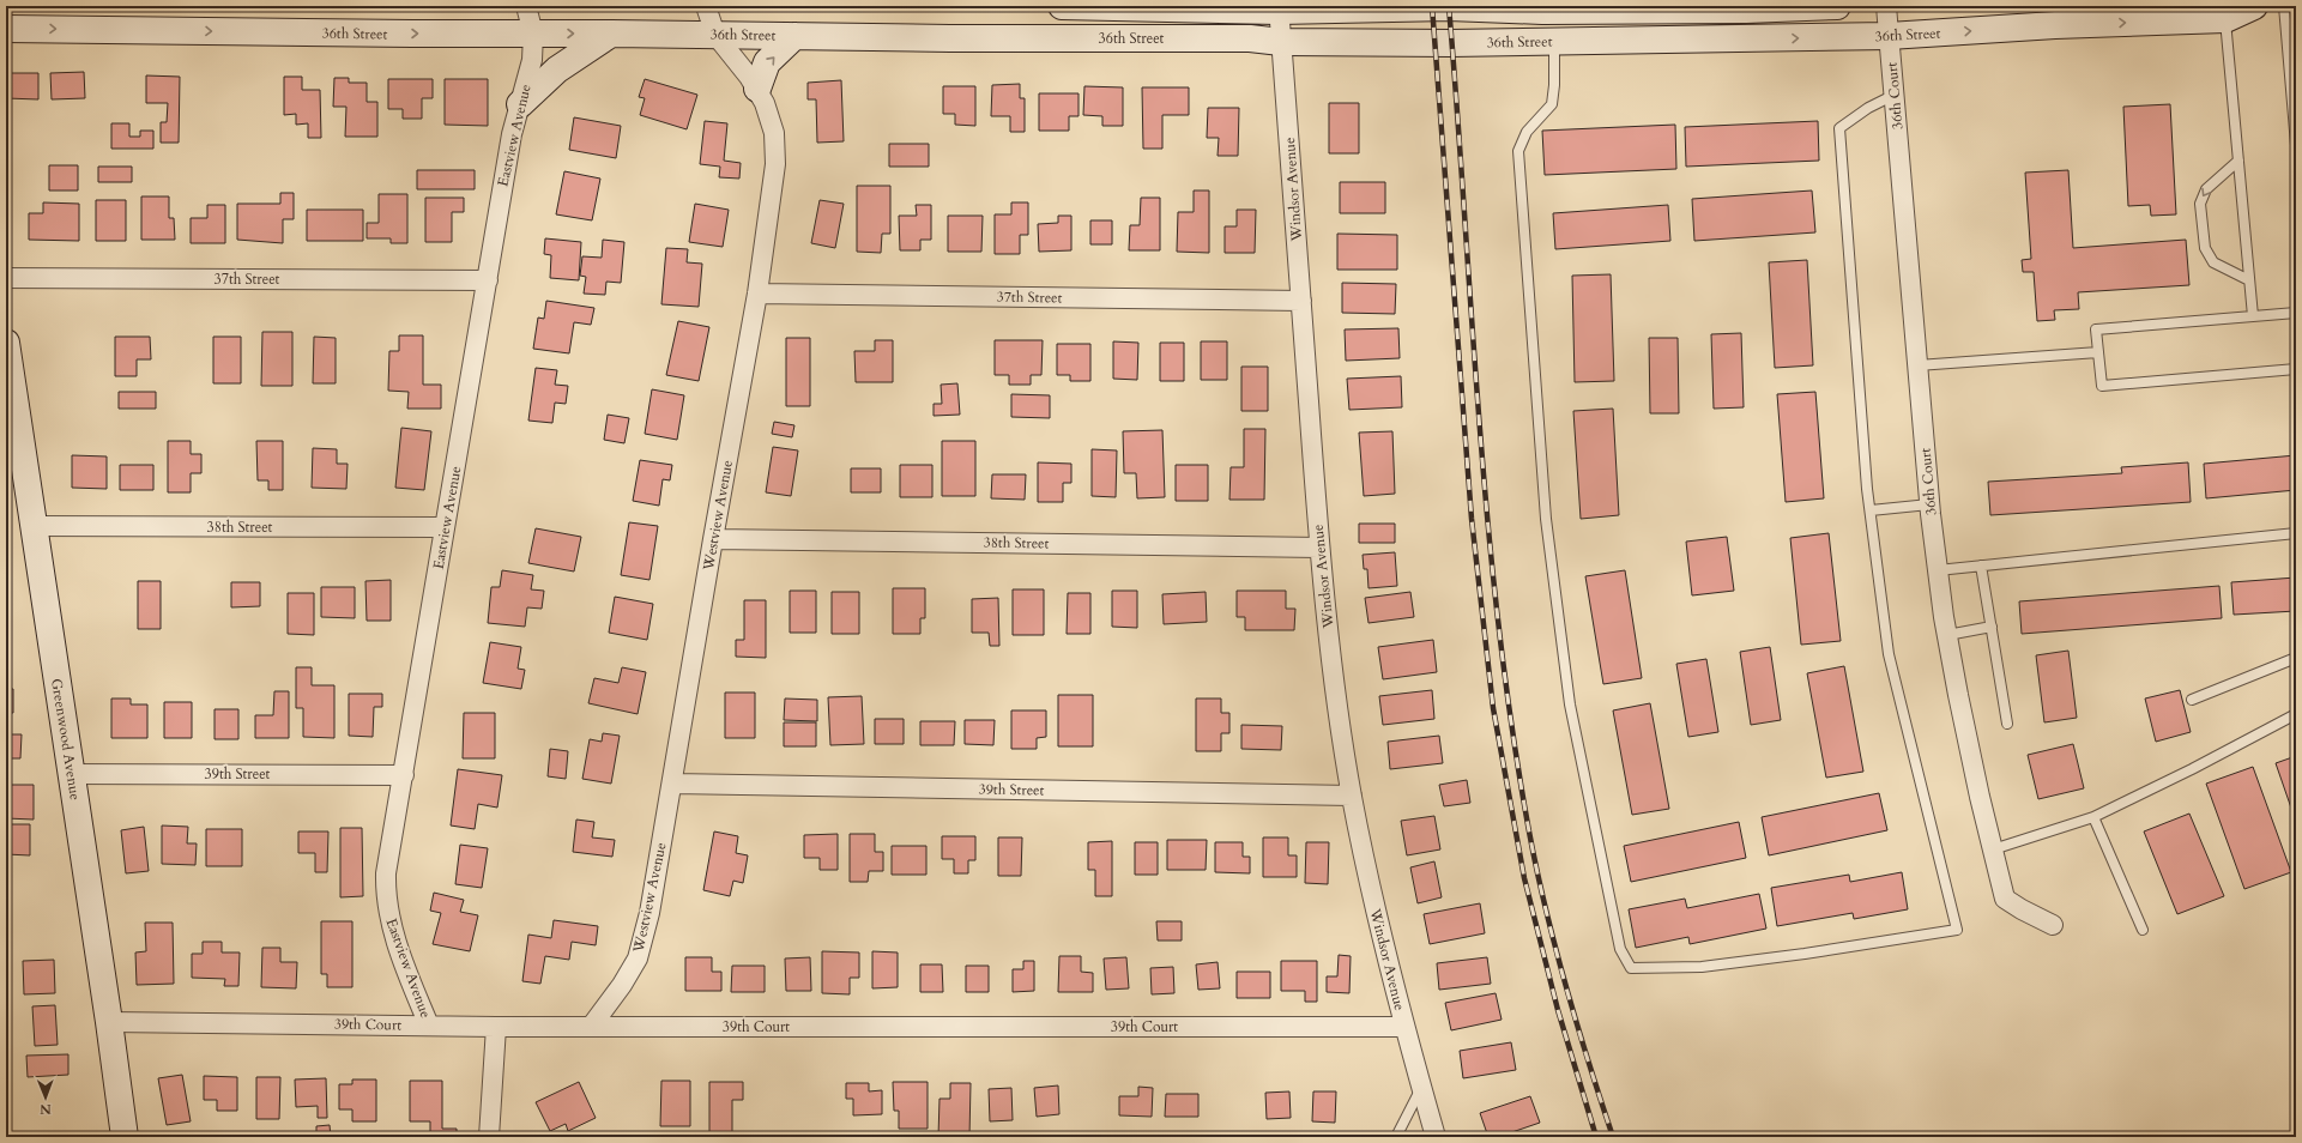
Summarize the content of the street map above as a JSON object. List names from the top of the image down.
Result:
{
  "streets": {
    "street": [
      "36th Street",
      "36th Court",
      "Eastview Avenue",
      "Windsor Avenue",
      "37th Street",
      "Westview Avenue",
      "38th Street",
      "Greenwood Avenue",
      "39th Street",
      "39th Court"
    ]
  },
  "crossings": [
    ["36th Street", "36th Court"],
    ["36th Street", "Eastview Avenue"],
    ["36th Street", "Windsor Avenue"],
    ["36th Street", "Westview Avenue"],
    ["Eastview Avenue", "37th Street"],
    ["Eastview Avenue", "38th Street"],
    ["Eastview Avenue", "39th Street"],
    ["Eastview Avenue", "39th Court"],
    ["Windsor Avenue", "37th Street"],
    ["Windsor Avenue", "38th Street"],
    ["Windsor Avenue", "39th Street"],
    ["Windsor Avenue", "39th Court"],
    ["37th Street", "Westview Avenue"],
    ["Westview Avenue", "38th Street"],
    ["Westview Avenue", "39th Street"],
    ["Westview Avenue", "39th Court"],
    ["38th Street", "Greenwood Avenue"],
    ["Greenwood Avenue", "39th Street"],
    ["Greenwood Avenue", "39th Court"]
  ],
  "north": "bottom"
}
